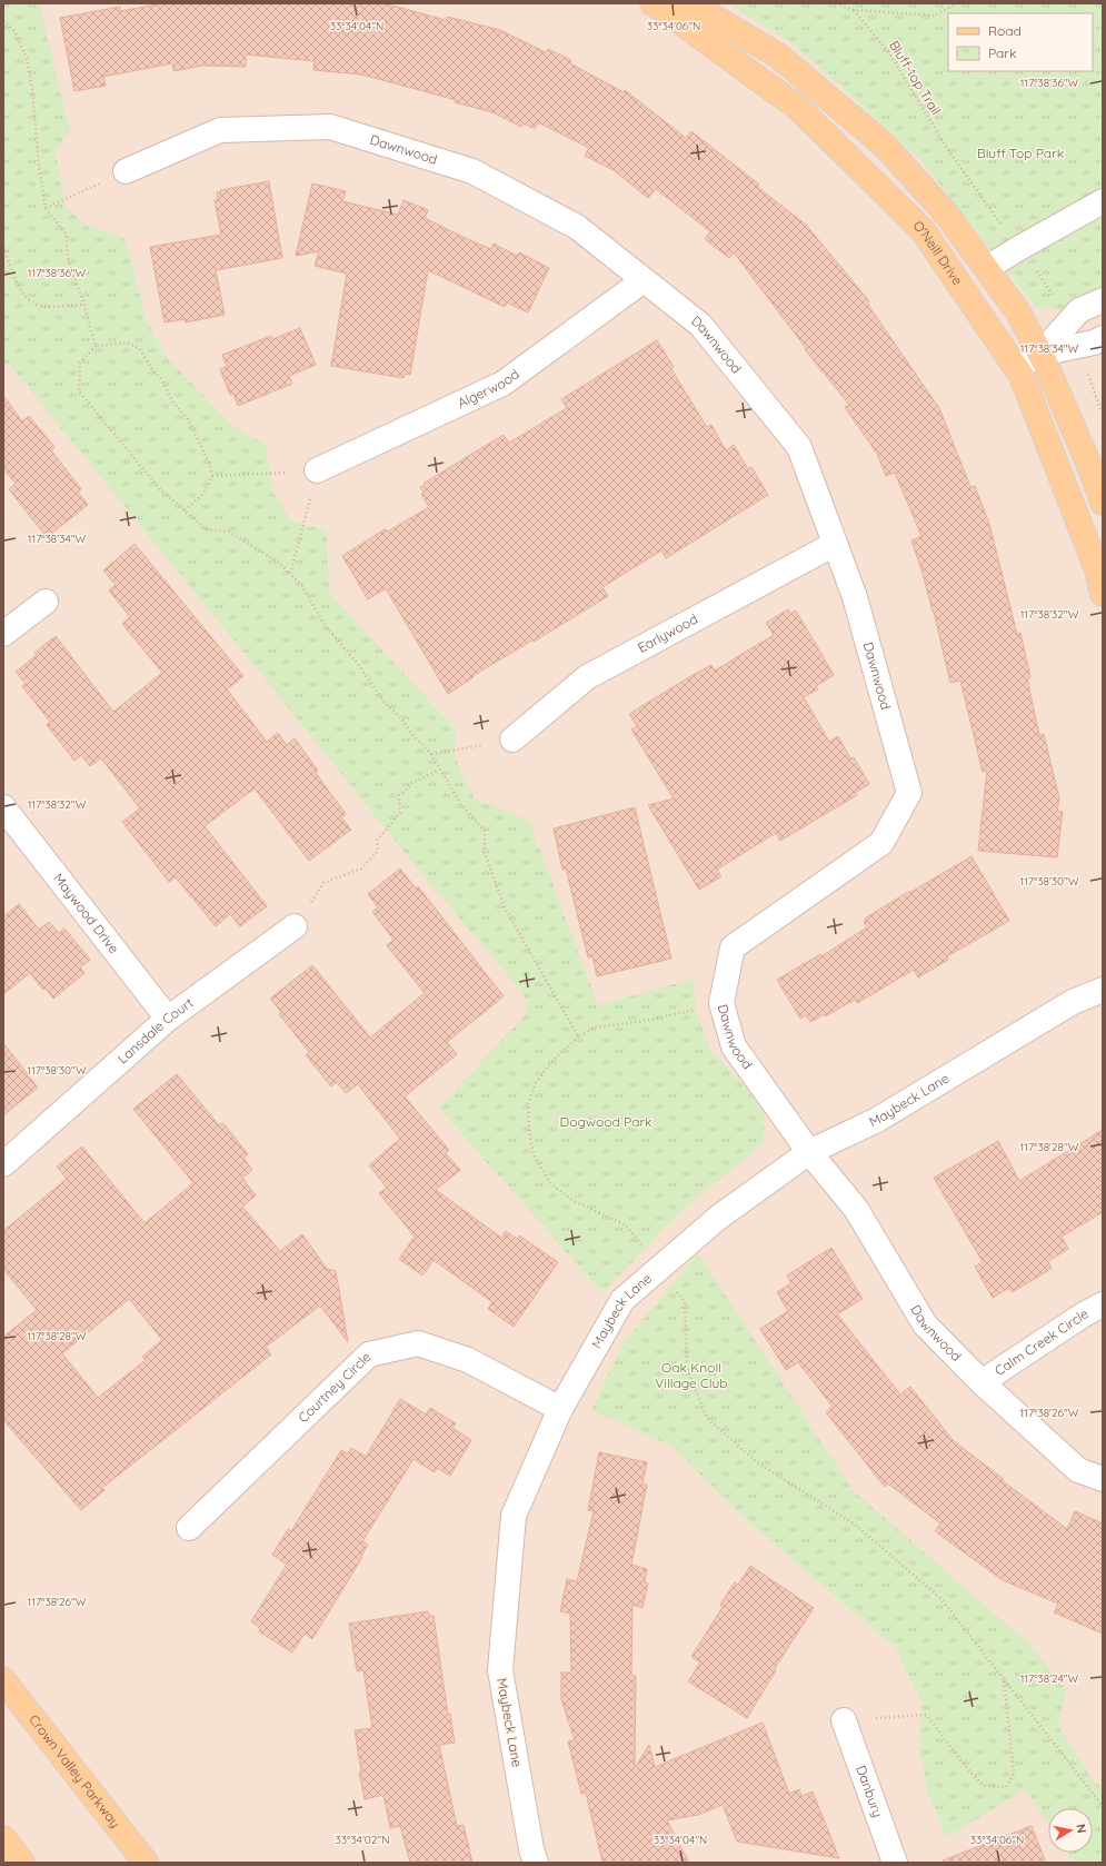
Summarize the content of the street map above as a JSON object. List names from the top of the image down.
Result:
{
  "streets": {
    "main road": ["O'Neill Drive", "Crown Valley Parkway"],
    "street": [
      "Dawnwood",
      "Algerwood",
      "Earlywood",
      "Maywood Drive",
      "Lansdale Court",
      "Maybeck Lane",
      "Calm Creek Circle",
      "Courtney Circle",
      "Danbury"
    ],
    "path": ["Bluff-top Trail"]
  },
  "crossings": [
    ["Dawnwood", "Algerwood"],
    ["Dawnwood", "Earlywood"],
    ["Dawnwood", "Maybeck Lane"],
    ["Dawnwood", "Calm Creek Circle"],
    ["Maywood Drive", "Lansdale Court"],
    ["Maybeck Lane", "Courtney Circle"]
  ],
  "parks": ["Bluff Top Park", "Dogwood Park", "Oak Knoll Village Club"],
  "legend": ["Road", "Park"],
  "north": "right",
  "coordinates": [
    "33°34'04\"N",
    "33°34'06\"N",
    "117°38'36\"W",
    "117°38'34\"W",
    "117°38'32\"W",
    "117°38'30\"W",
    "117°38'28\"W",
    "117°38'26\"W",
    "117°38'24\"W",
    "33°34'02\"N"
  ]
}
